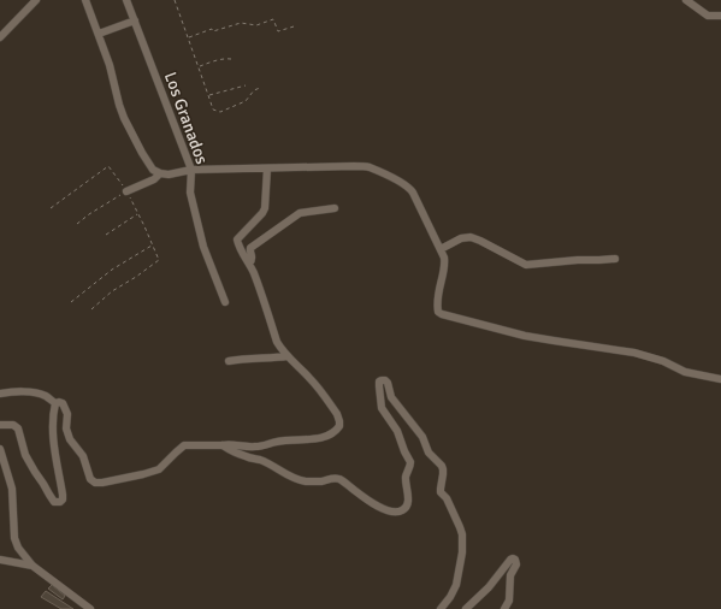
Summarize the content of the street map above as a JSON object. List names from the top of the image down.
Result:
{
  "streets": {
    "street": ["Los Granados"]
  }
}
